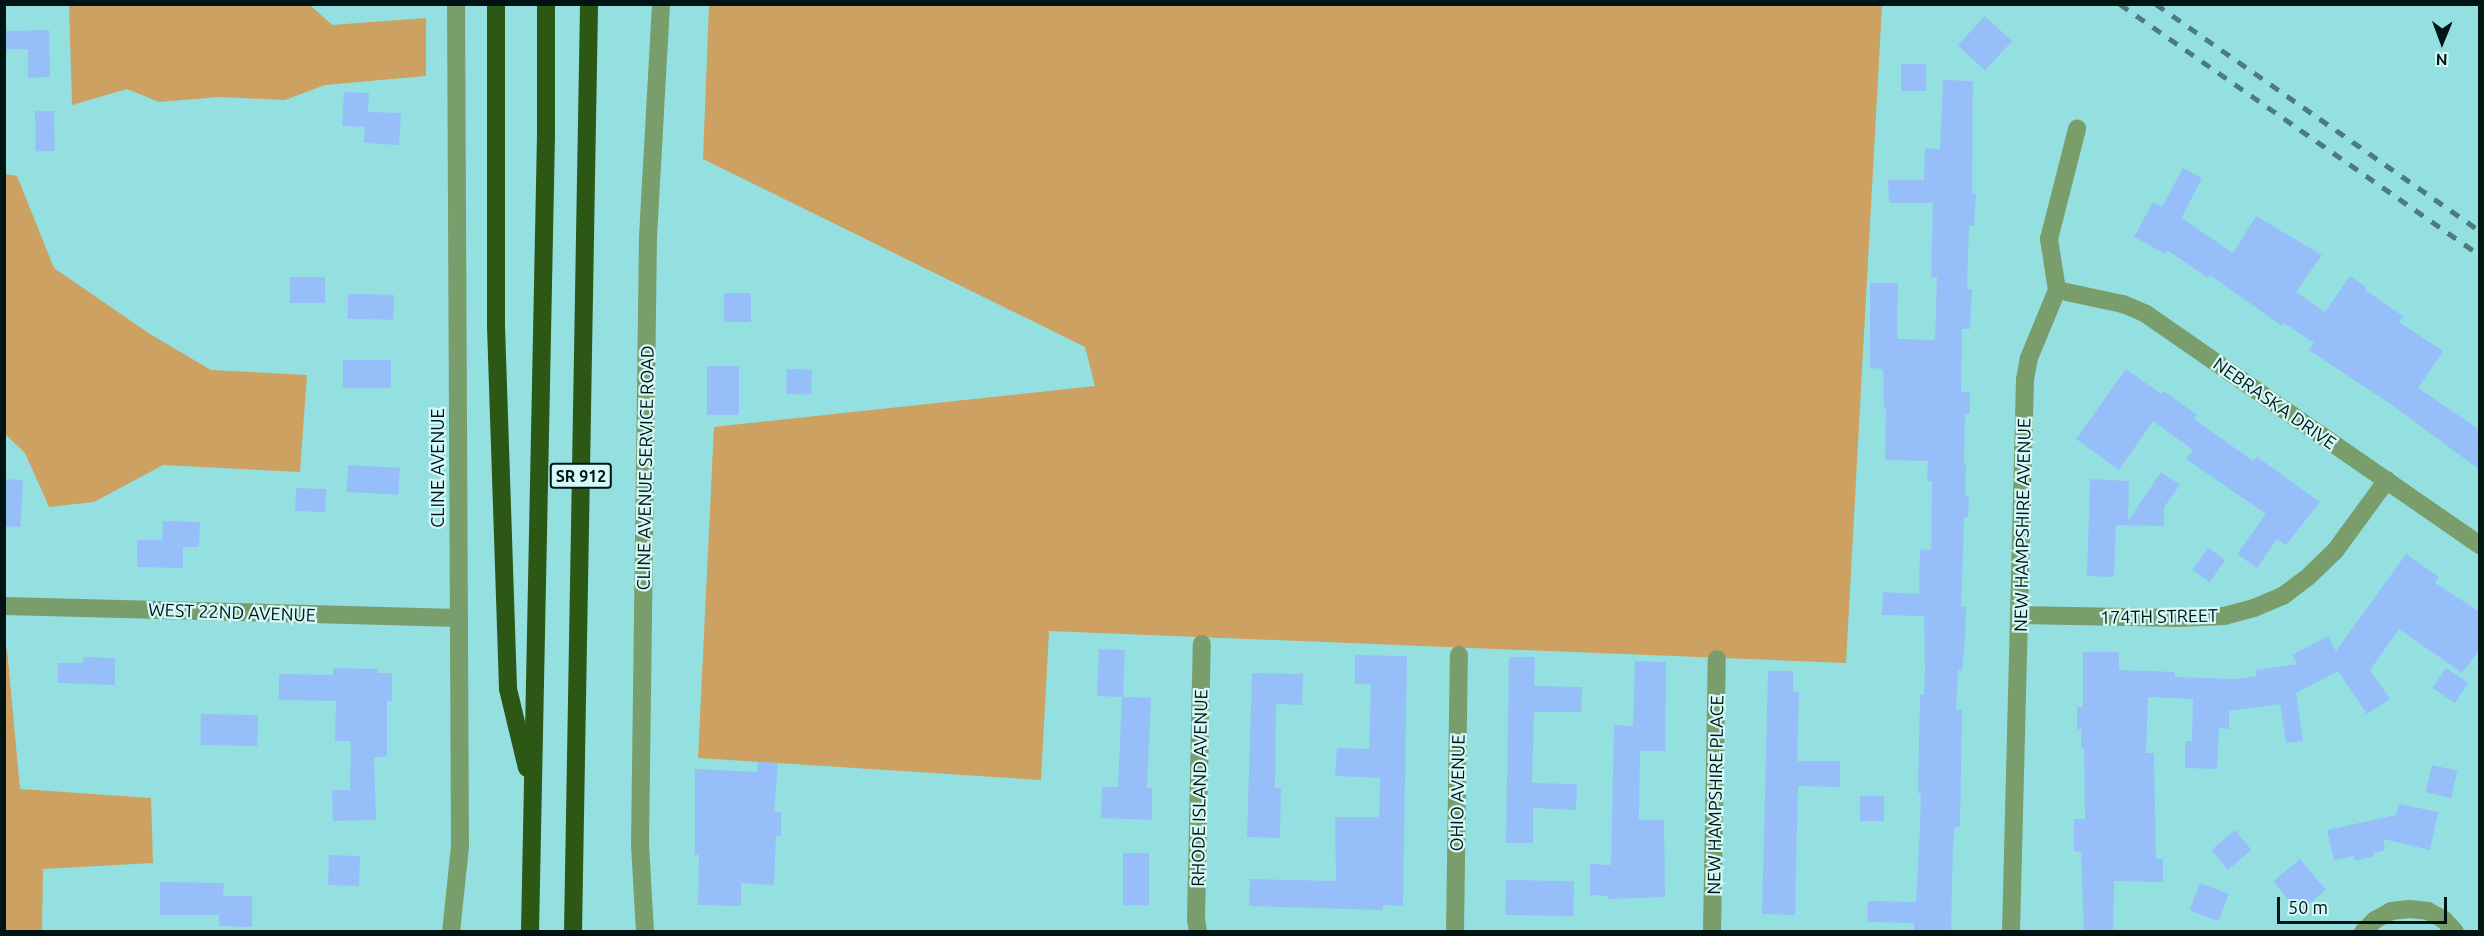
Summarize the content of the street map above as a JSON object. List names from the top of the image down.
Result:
{
  "streets": {
    "highway": ["SR 912"],
    "street": [
      "NEBRASKA DRIVE",
      "CLINE AVENUE",
      "CLINE AVENUE SERVICE ROAD",
      "NEW HAMPSHIRE AVENUE",
      "WEST 22ND AVENUE",
      "174TH STREET",
      "RHODE ISLAND AVENUE",
      "OHIO AVENUE",
      "NEW HAMPSHIRE PLACE"
    ]
  },
  "crossings": [
    ["NEBRASKA DRIVE", "NEW HAMPSHIRE AVENUE"],
    ["NEBRASKA DRIVE", "174TH STREET"],
    ["CLINE AVENUE", "WEST 22ND AVENUE"],
    ["NEW HAMPSHIRE AVENUE", "174TH STREET"]
  ],
  "scale_bar": "50 m",
  "north": "bottom"
}
